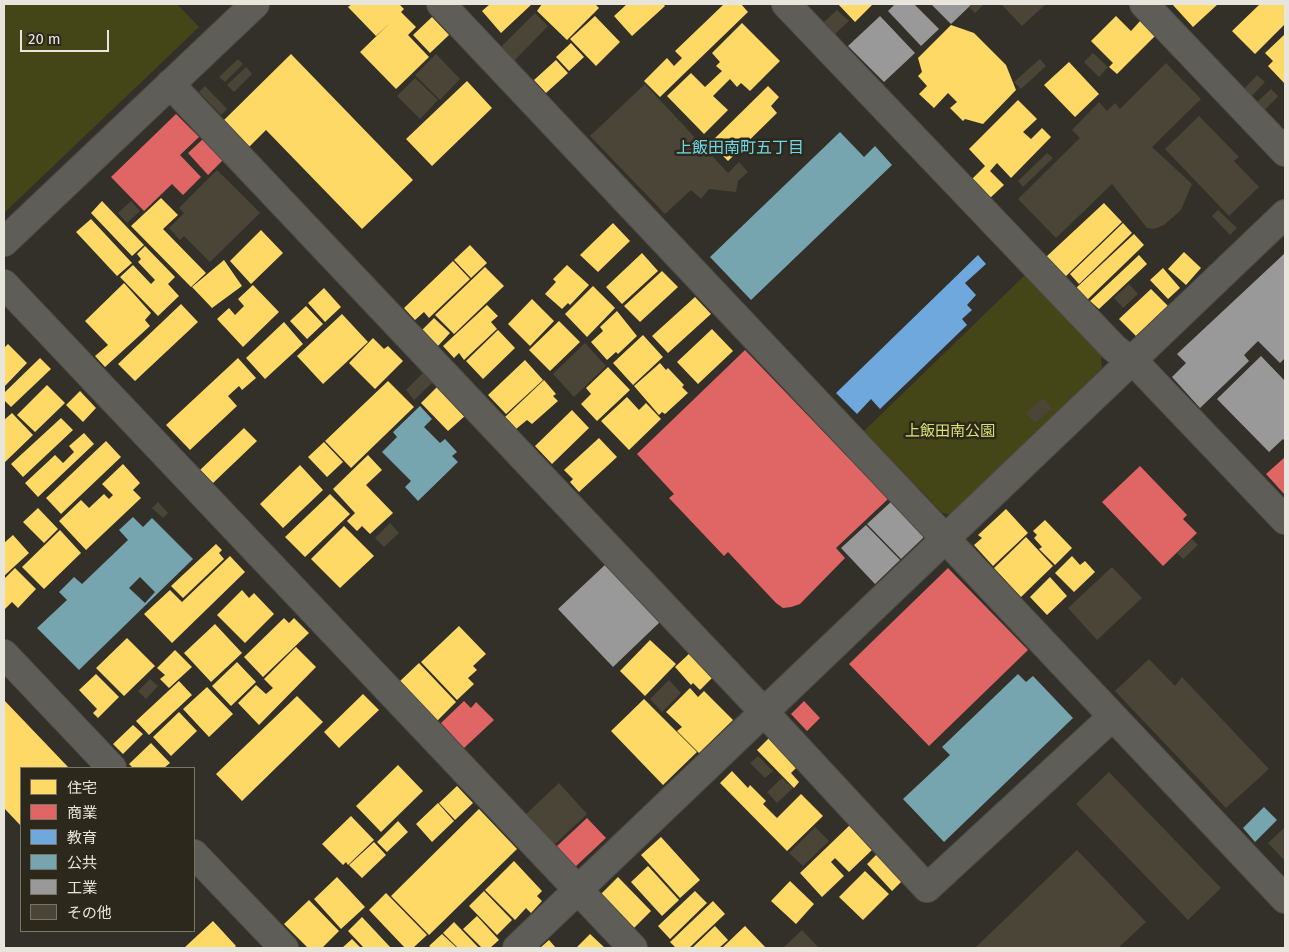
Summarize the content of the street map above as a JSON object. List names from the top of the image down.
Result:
{
  "districts": ["上飯田南町五丁目"],
  "parks": ["上飯田南公園"],
  "legend": [
    "住宅",
    "商業",
    "教育",
    "公共",
    "工業",
    "その他"
  ],
  "scale_bar": "20 m"
}
